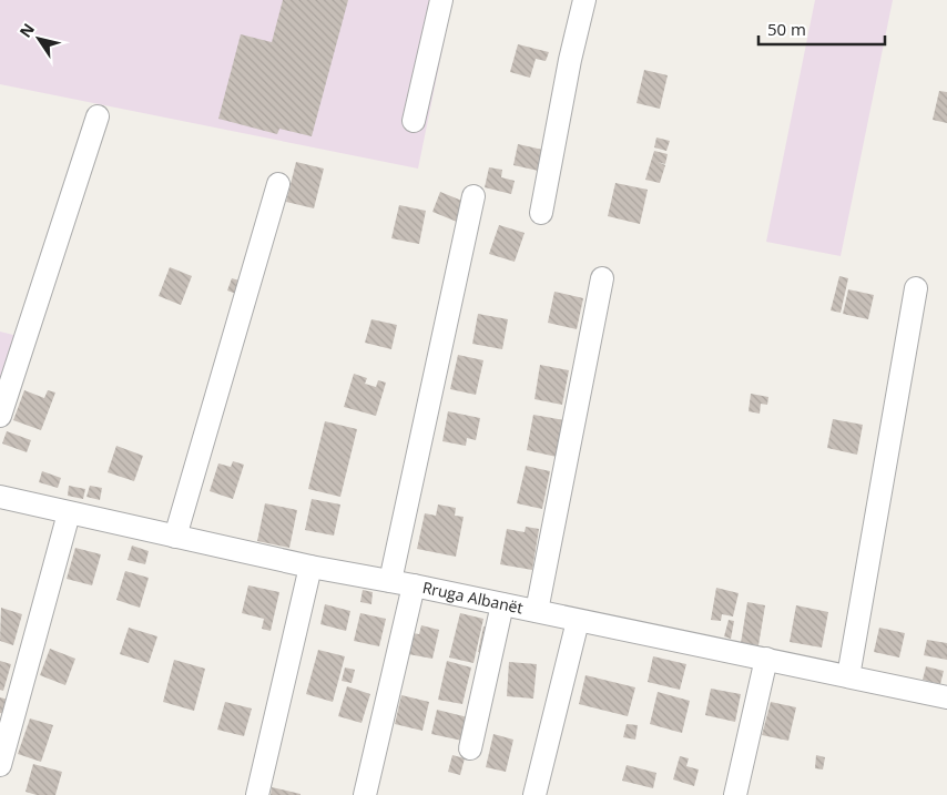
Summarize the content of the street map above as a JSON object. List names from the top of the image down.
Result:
{
  "streets": {
    "street": ["Rruga Albanët"]
  },
  "scale_bar": "50 m",
  "north": "top left"
}
